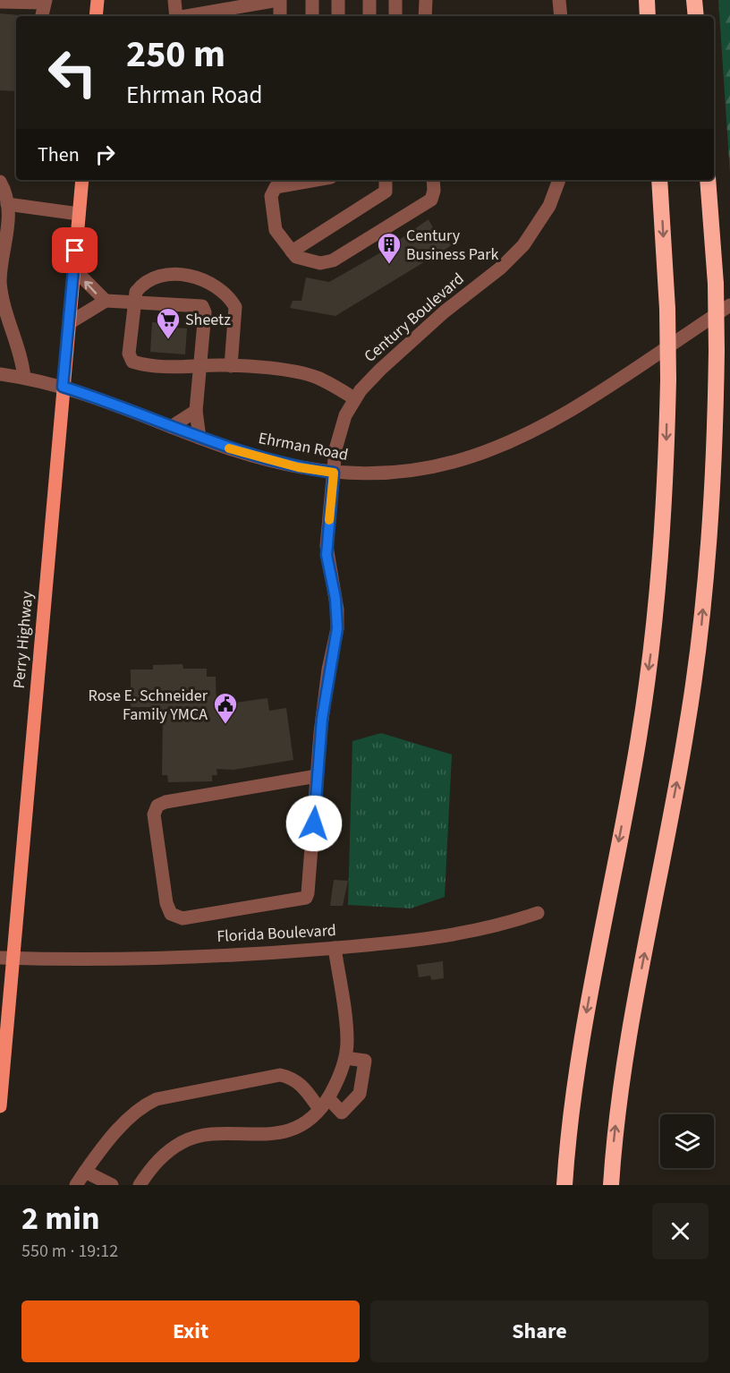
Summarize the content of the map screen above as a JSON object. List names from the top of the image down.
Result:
{
  "streets": {
    "main road": ["Perry Highway"],
    "street": ["Century Boulevard", "Ehrman Road", "Florida Boulevard"]
  },
  "crossings": [
    ["Century Boulevard", "Ehrman Road"],
    ["Ehrman Road", "Perry Highway"],
    ["Perry Highway", "Florida Boulevard"]
  ],
  "places": {
    "building": ["Century Business Park"],
    "supermarket": ["Sheetz"],
    "public building": ["Rose E. Schneider Family YMCA"]
  },
  "page": {
    "turn": ["250 m", "Ehrman Road"],
    "then": "Then",
    "heading": ["2 min", "550 m · 19:12"],
    "buttons": ["Exit", "Share"]
  }
}
